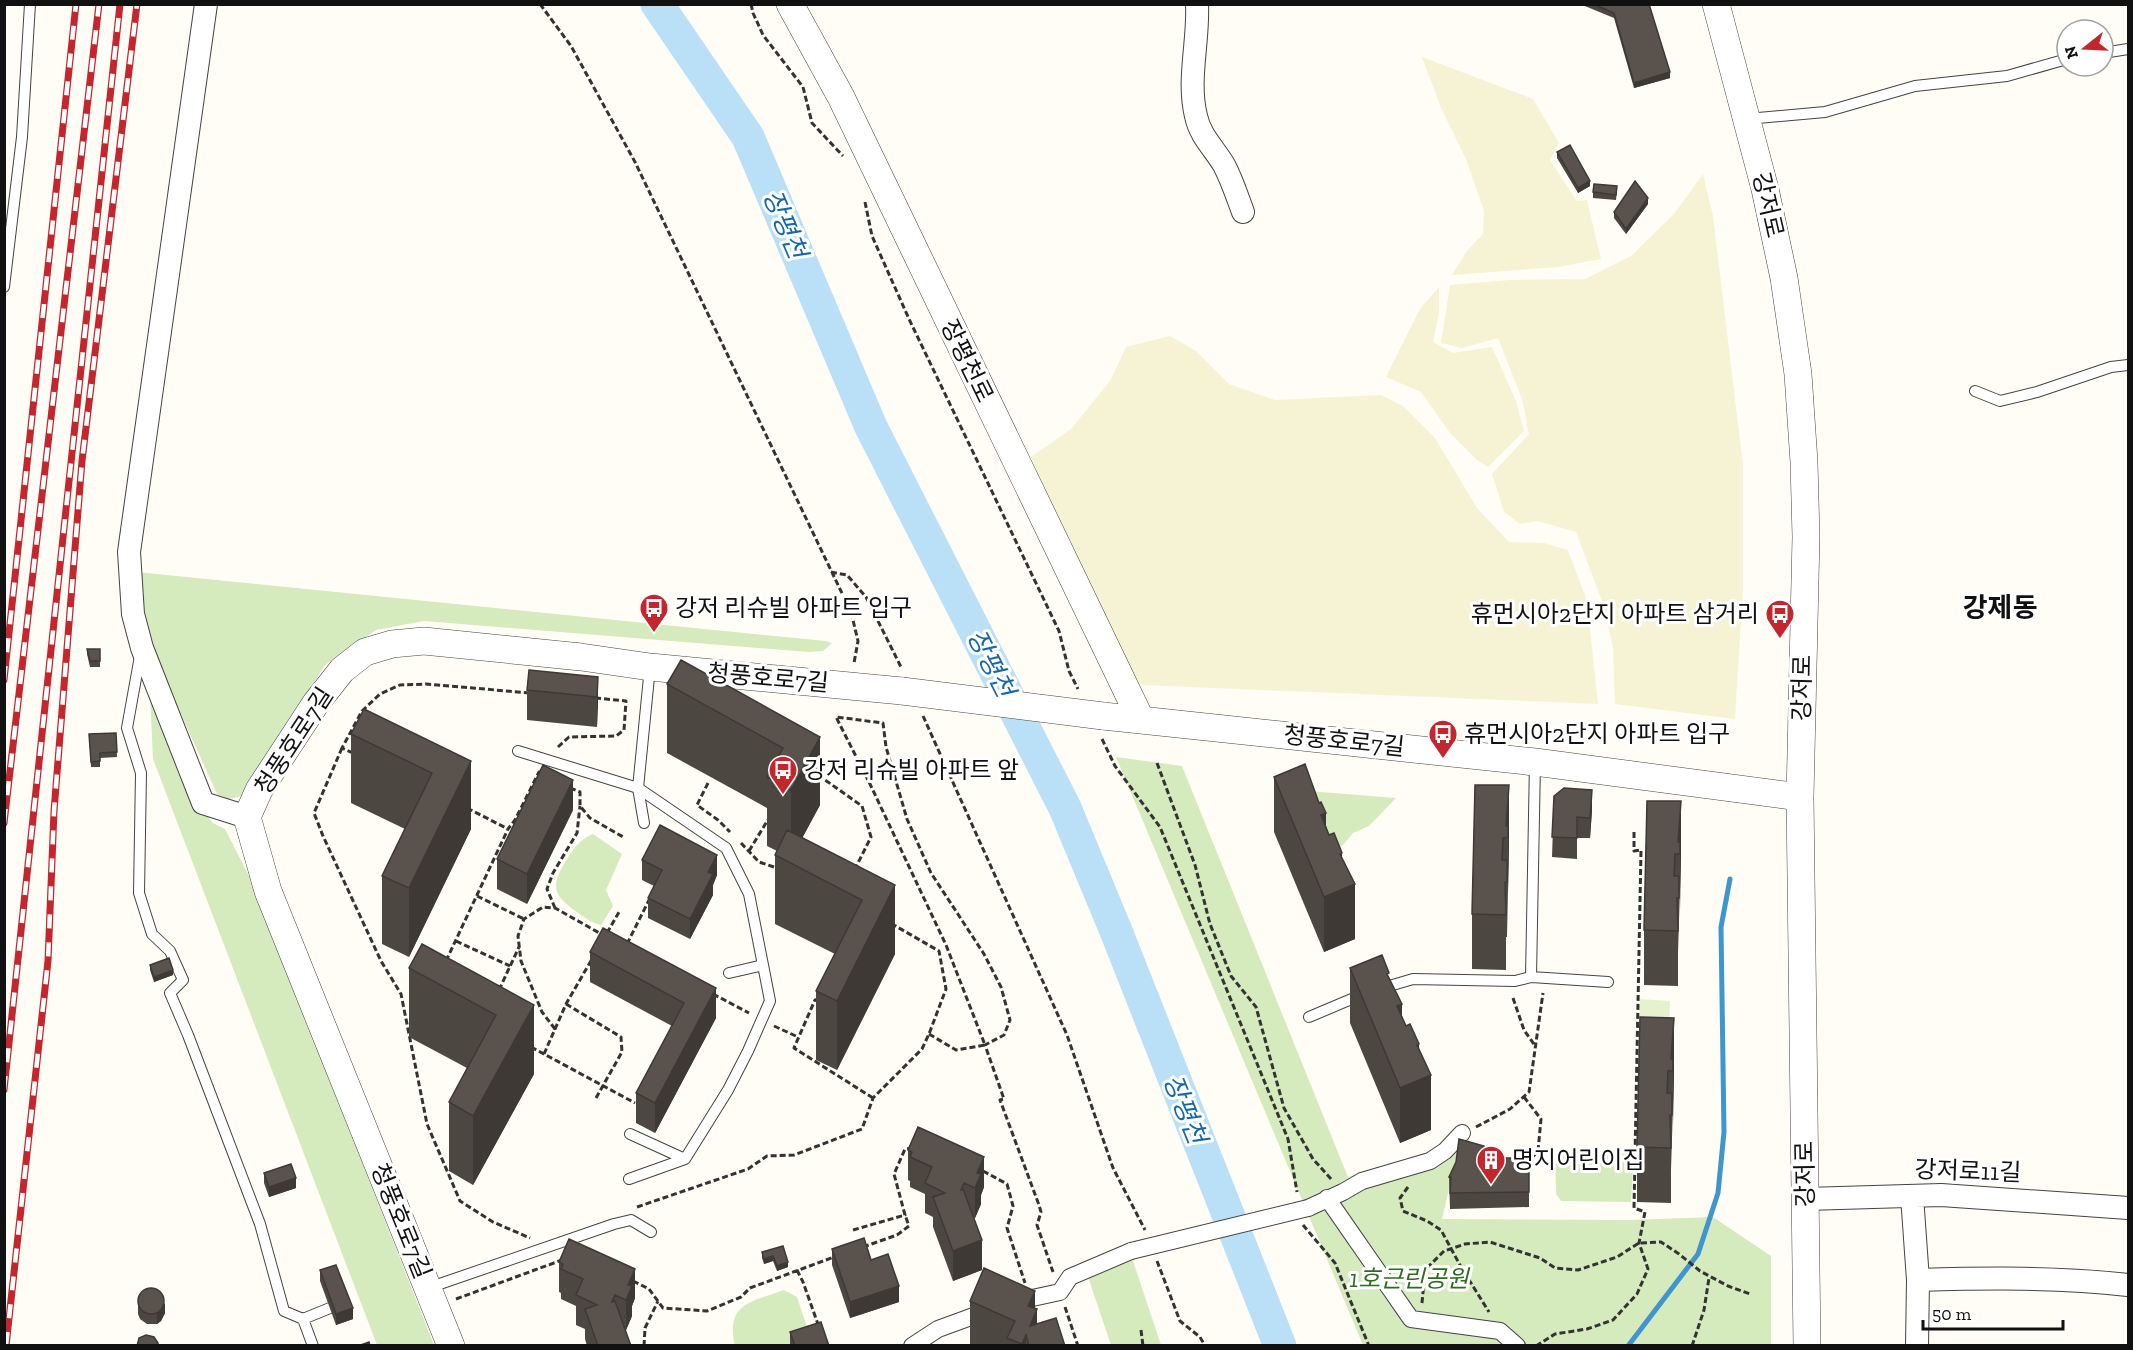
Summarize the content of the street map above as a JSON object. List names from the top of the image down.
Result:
{
  "streets": {
    "street": [
      "강저로",
      "장평천로",
      "청풍호로7길",
      "강저로11길"
    ]
  },
  "crossings": [
    ["강저로", "청풍호로7길"],
    ["강저로", "강저로11길"],
    ["장평천로", "청풍호로7길"]
  ],
  "districts": ["강제동"],
  "water": ["장평천"],
  "parks": ["1호근린공원"],
  "places": {
    "bus stop": [
      "강저 리슈빌 아파트 입구",
      "휴먼시아2단지 아파트 삼거리",
      "휴먼시아2단지 아파트 입구",
      "강저 리슈빌 아파트 앞"
    ],
    "building": ["명지어린이집"]
  },
  "scale_bar": "50 m",
  "north": "left"
}
